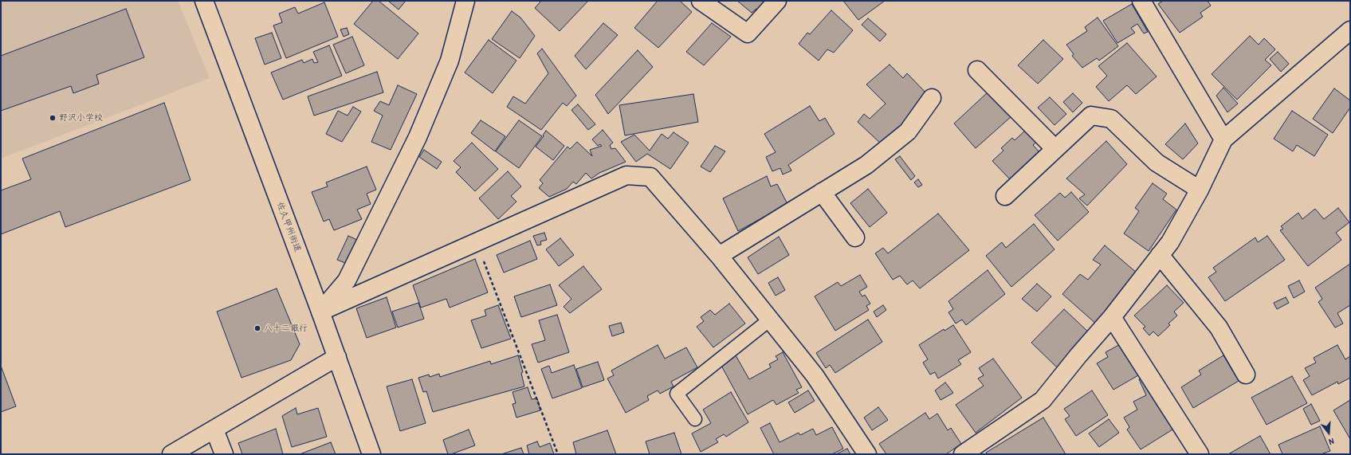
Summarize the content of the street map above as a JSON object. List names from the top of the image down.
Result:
{
  "streets": {
    "street": ["佐久甲州街道"]
  },
  "places": ["野沢小学校", "八十二銀行"],
  "north": "bottom"
}
